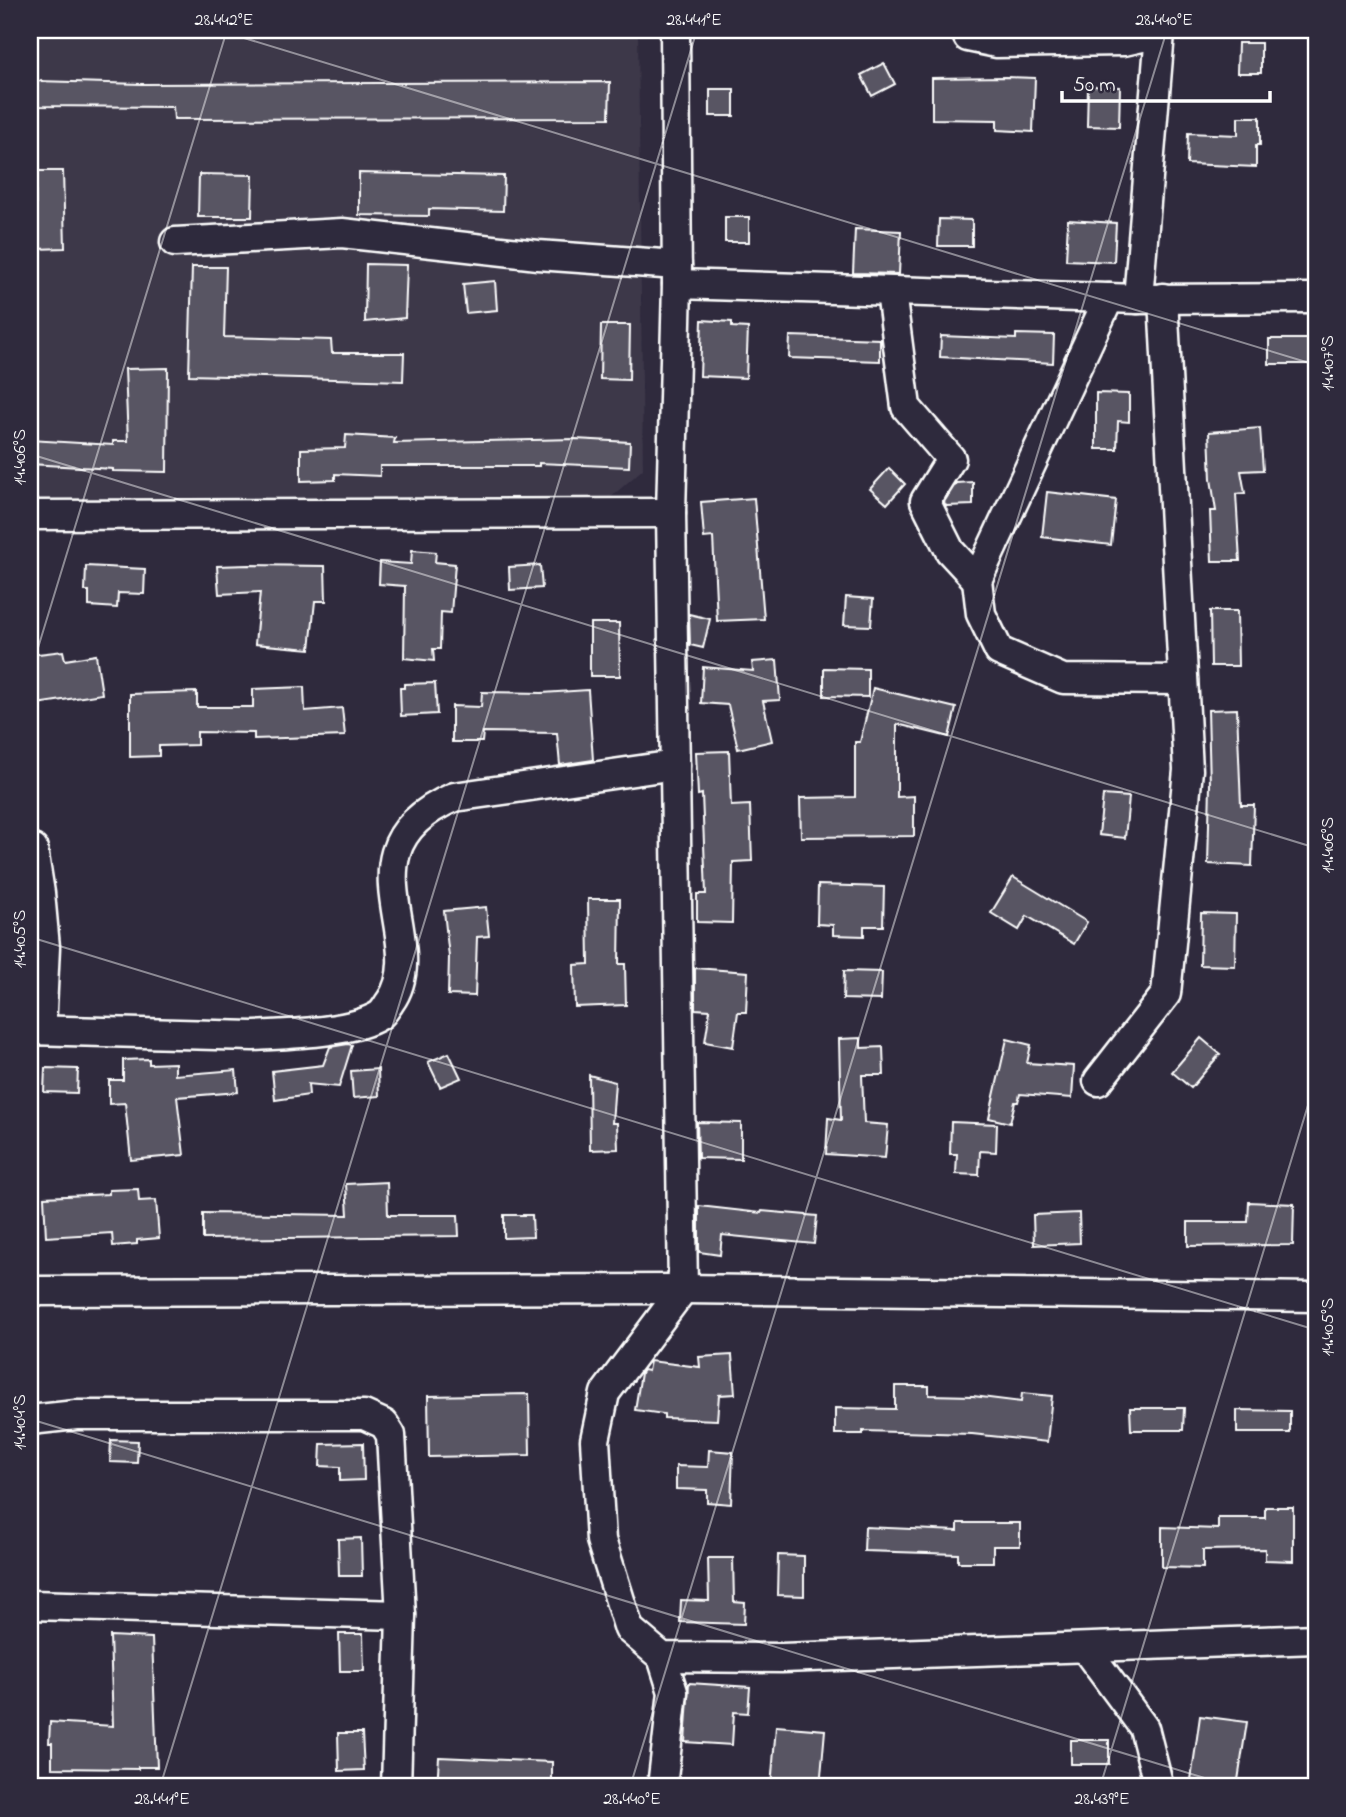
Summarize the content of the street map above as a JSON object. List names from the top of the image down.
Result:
{
  "scale_bar": "50 m",
  "coordinates": [
    "28.442°E",
    "28.441°E",
    "28.440°E",
    "14.407°S",
    "14.406°S",
    "14.405°S",
    "14.404°S",
    "28.439°E"
  ]
}
